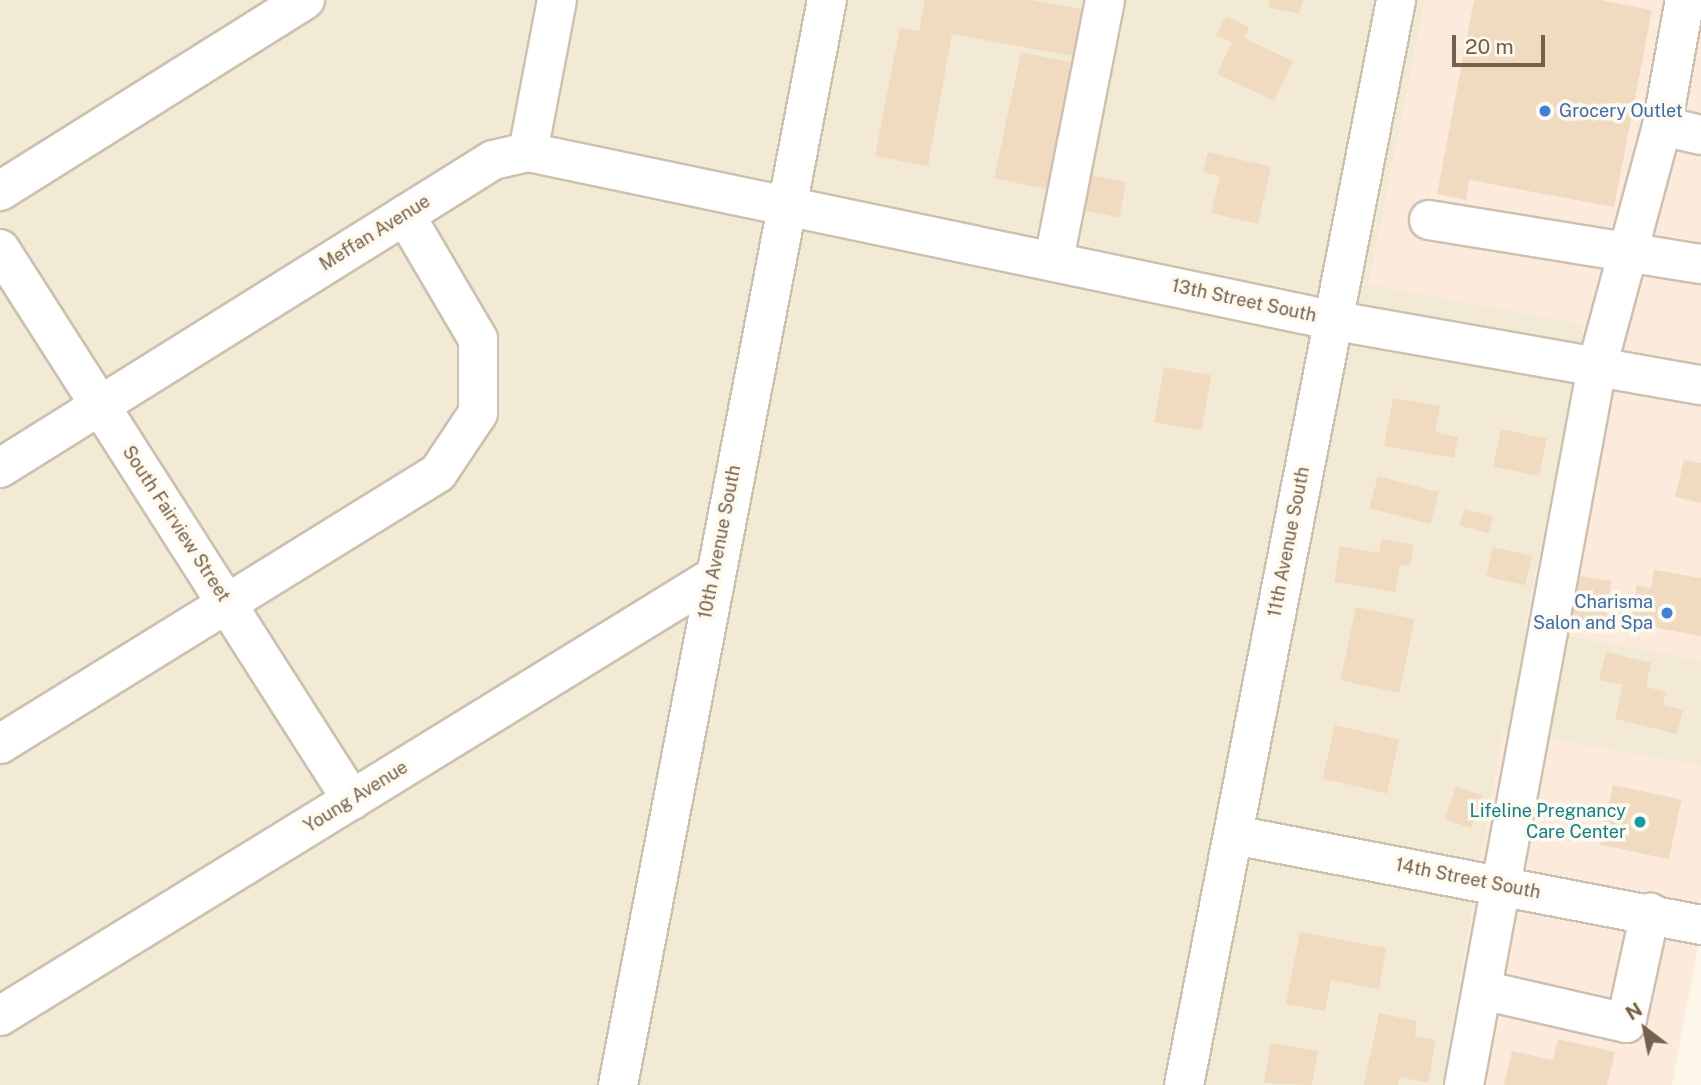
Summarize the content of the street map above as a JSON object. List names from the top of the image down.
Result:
{
  "streets": {
    "street": [
      "Meffan Avenue",
      "13th Street South",
      "South Fairview Street",
      "10th Avenue South",
      "11th Avenue South",
      "Young Avenue",
      "14th Street South"
    ]
  },
  "crossings": [
    ["Meffan Avenue", "13th Street South"],
    ["Meffan Avenue", "South Fairview Street"],
    ["Meffan Avenue", "10th Avenue South"],
    ["13th Street South", "10th Avenue South"],
    ["13th Street South", "11th Avenue South"],
    ["South Fairview Street", "Young Avenue"],
    ["10th Avenue South", "Young Avenue"],
    ["11th Avenue South", "14th Street South"]
  ],
  "places": ["Grocery Outlet", "Charisma Salon and Spa", "Lifeline Pregnancy Care Center"],
  "scale_bar": "20 m",
  "north": "top left"
}
